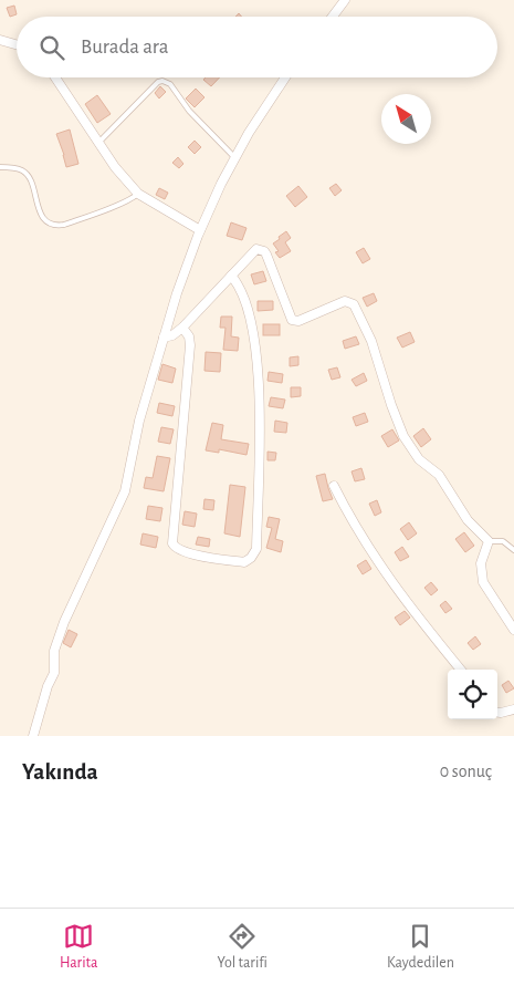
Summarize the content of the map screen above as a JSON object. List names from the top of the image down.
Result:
{
  "north": "top left",
  "page": {
    "search": "Burada ara",
    "heading": ["Yakında", "0 sonuç"],
    "nav": ["Harita", "Yol tarifi", "Kaydedilen"]
  }
}
